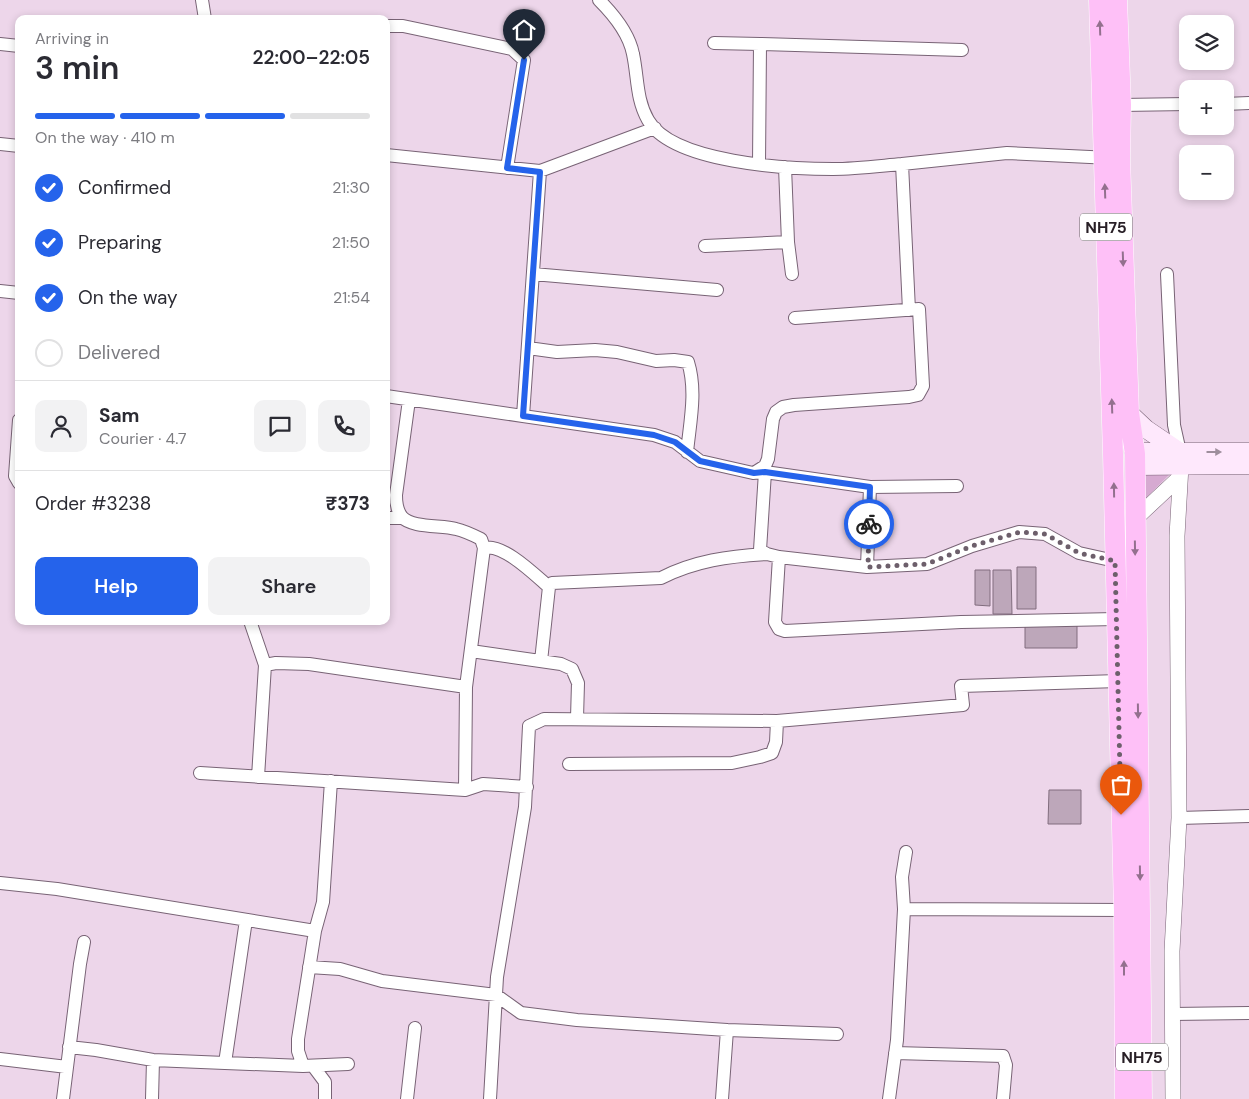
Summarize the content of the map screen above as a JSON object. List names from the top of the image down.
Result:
{
  "streets": {
    "highway": ["NH75"]
  },
  "page": {
    "map_buttons": ["+", "−"],
    "heading": ["3 min", "Arriving in", "22:00–22:05"],
    "panel": [
      "Sam",
      "Courier · 4.7",
      "Order #3238",
      "₹373"
    ],
    "bar": "On the way · 410 m",
    "list": [
      ["Confirmed", "21:30"],
      ["Preparing", "21:50"],
      ["On the way", "21:54"],
      "Delivered"
    ],
    "buttons": ["Help", "Share"]
  }
}
